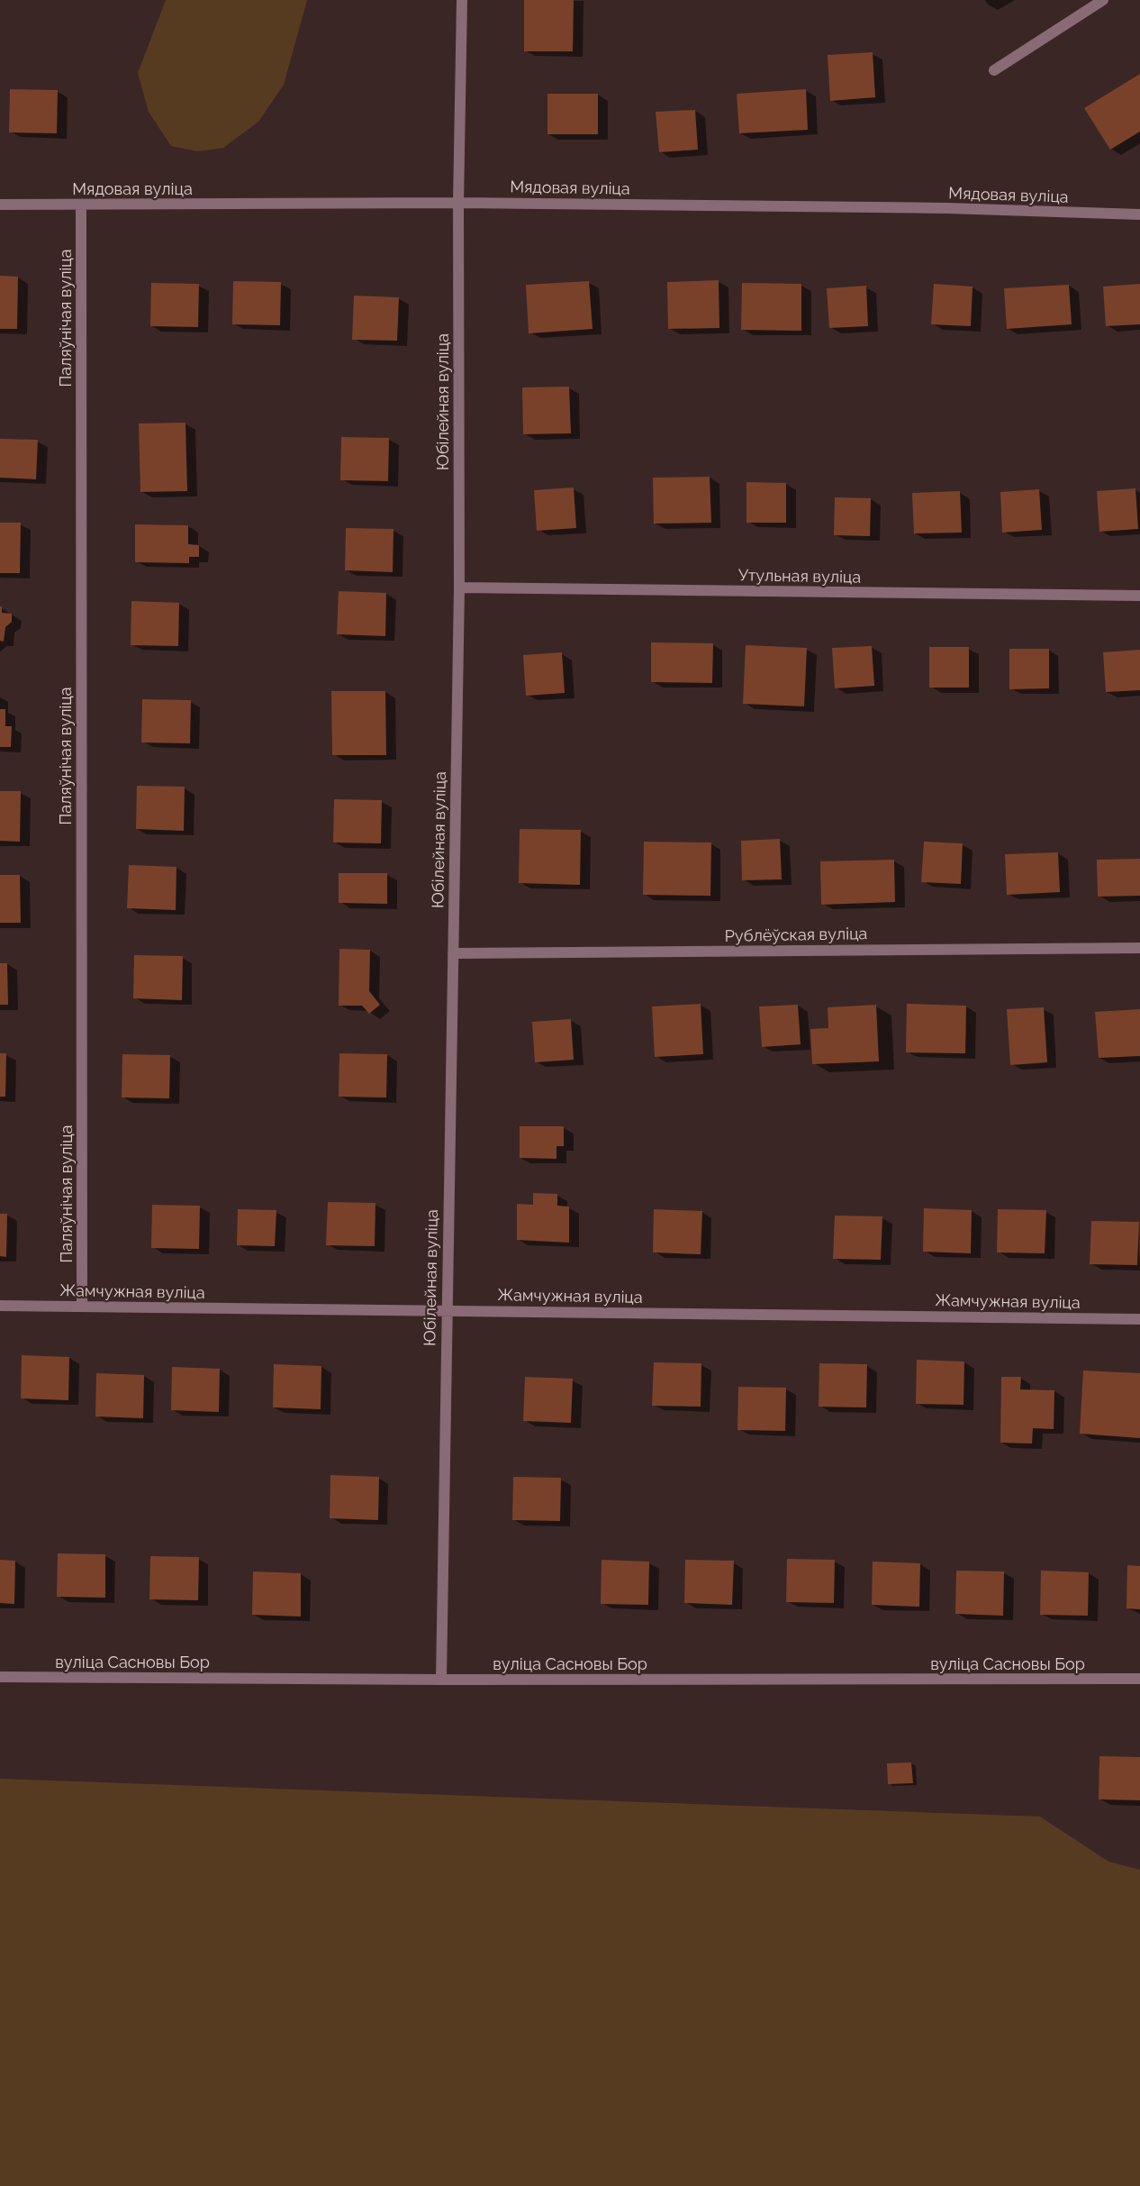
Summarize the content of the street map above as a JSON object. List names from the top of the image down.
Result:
{
  "streets": {
    "street": [
      "Мядовая вуліца",
      "Паляўнічая вуліца",
      "Юбілейная вуліца",
      "Утульная вуліца",
      "Рублёўская вуліца",
      "Жамчужная вуліца",
      "вуліца Сасновы Бор"
    ]
  },
  "crossings": [
    ["Мядовая вуліца", "Паляўнічая вуліца"],
    ["Мядовая вуліца", "Юбілейная вуліца"],
    ["Паляўнічая вуліца", "Жамчужная вуліца"],
    ["Юбілейная вуліца", "Утульная вуліца"],
    ["Юбілейная вуліца", "Рублёўская вуліца"],
    ["Юбілейная вуліца", "Жамчужная вуліца"],
    ["Юбілейная вуліца", "вуліца Сасновы Бор"]
  ]
}
